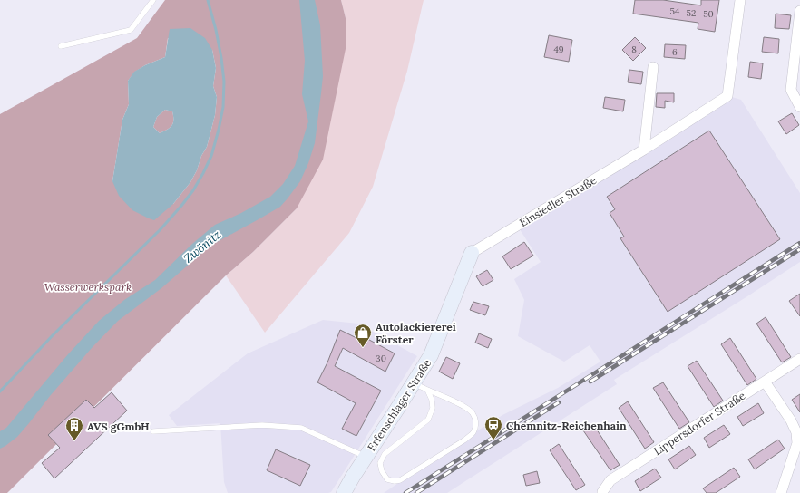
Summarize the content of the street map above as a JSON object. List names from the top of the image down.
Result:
{
  "streets": {
    "main road": ["Erfenschlager Straße"],
    "street": ["Einsiedler Straße", "Lippersdorfer Straße"]
  },
  "crossings": [
    ["Einsiedler Straße", "Erfenschlager Straße"]
  ],
  "water": ["Zwönitz"],
  "parks": ["Wasserwerkspark"],
  "places": {
    "shop": ["Autolackiererei Förster"],
    "station": ["Chemnitz-Reichenhain"],
    "building": ["AVS gGmbH"]
  },
  "house_numbers": [
    "54",
    "52",
    "50",
    "49",
    "8",
    "6",
    "30"
  ]
}
